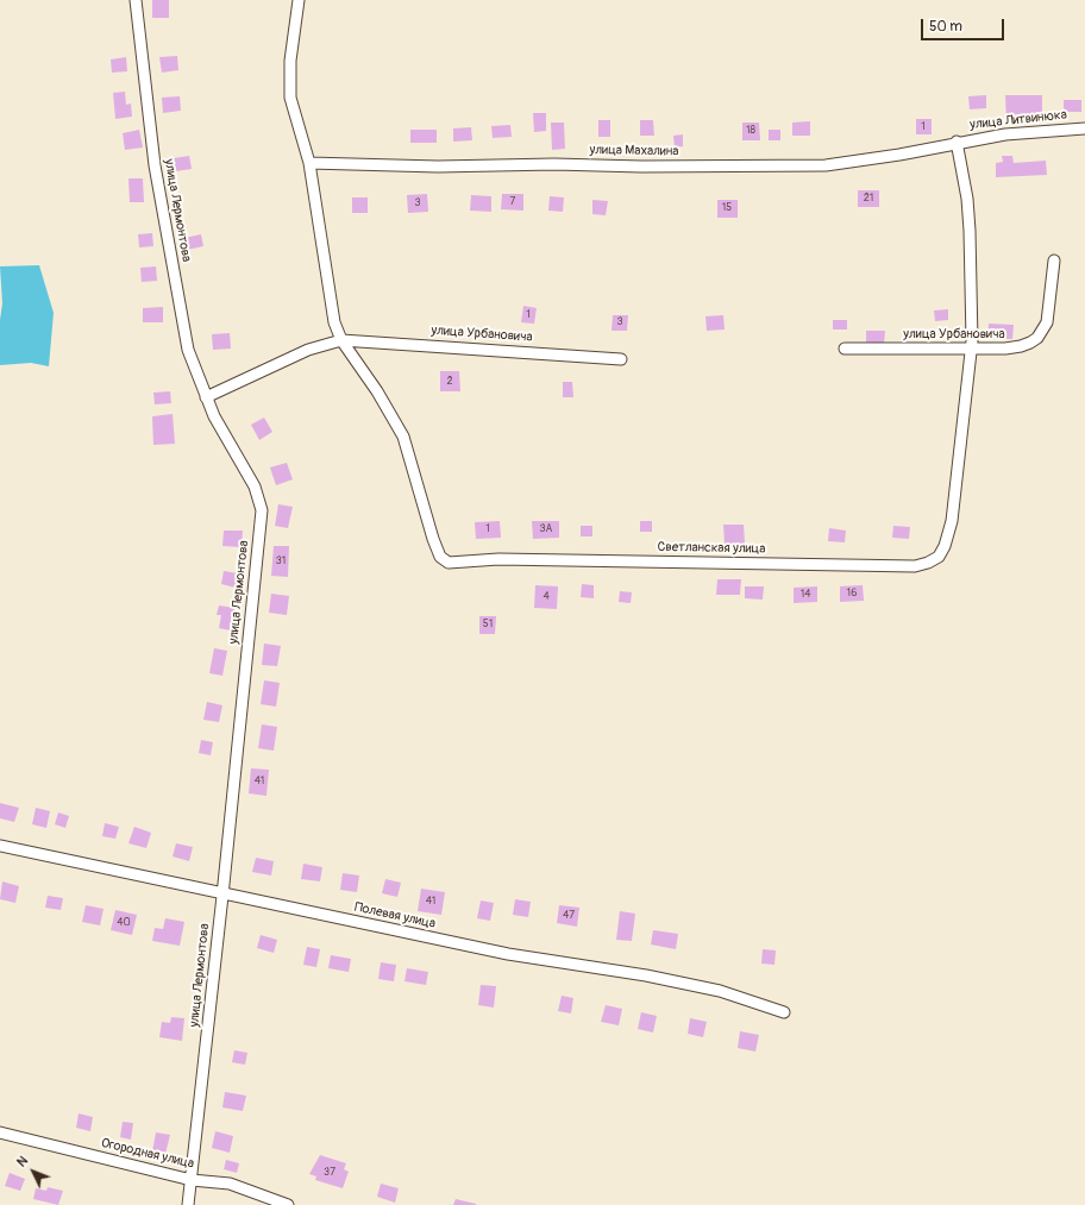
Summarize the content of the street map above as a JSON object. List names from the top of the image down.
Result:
{
  "streets": {
    "street": [
      "улица Литвинюка",
      "улица Махалина",
      "улица Лермонтова",
      "улица Урбановича",
      "Светланская улица",
      "Полевая улица",
      "Огородная улица"
    ]
  },
  "crossings": [
    ["улица Литвинюка", "улица Махалина"],
    ["улица Литвинюка", "Светланская улица"],
    ["улица Махалина", "Светланская улица"],
    ["улица Лермонтова", "улица Урбановича"],
    ["улица Лермонтова", "Полевая улица"],
    ["улица Лермонтова", "Огородная улица"],
    ["улица Урбановича", "Светланская улица"]
  ],
  "house_numbers": [
    "1",
    "18",
    "21",
    "7",
    "3",
    "15",
    "1",
    "3",
    "2",
    "1",
    "3А",
    "31",
    "16",
    "14",
    "4",
    "51",
    "41",
    "41",
    "47",
    "40",
    "37"
  ],
  "scale_bar": "50 m",
  "north": "top left"
}
